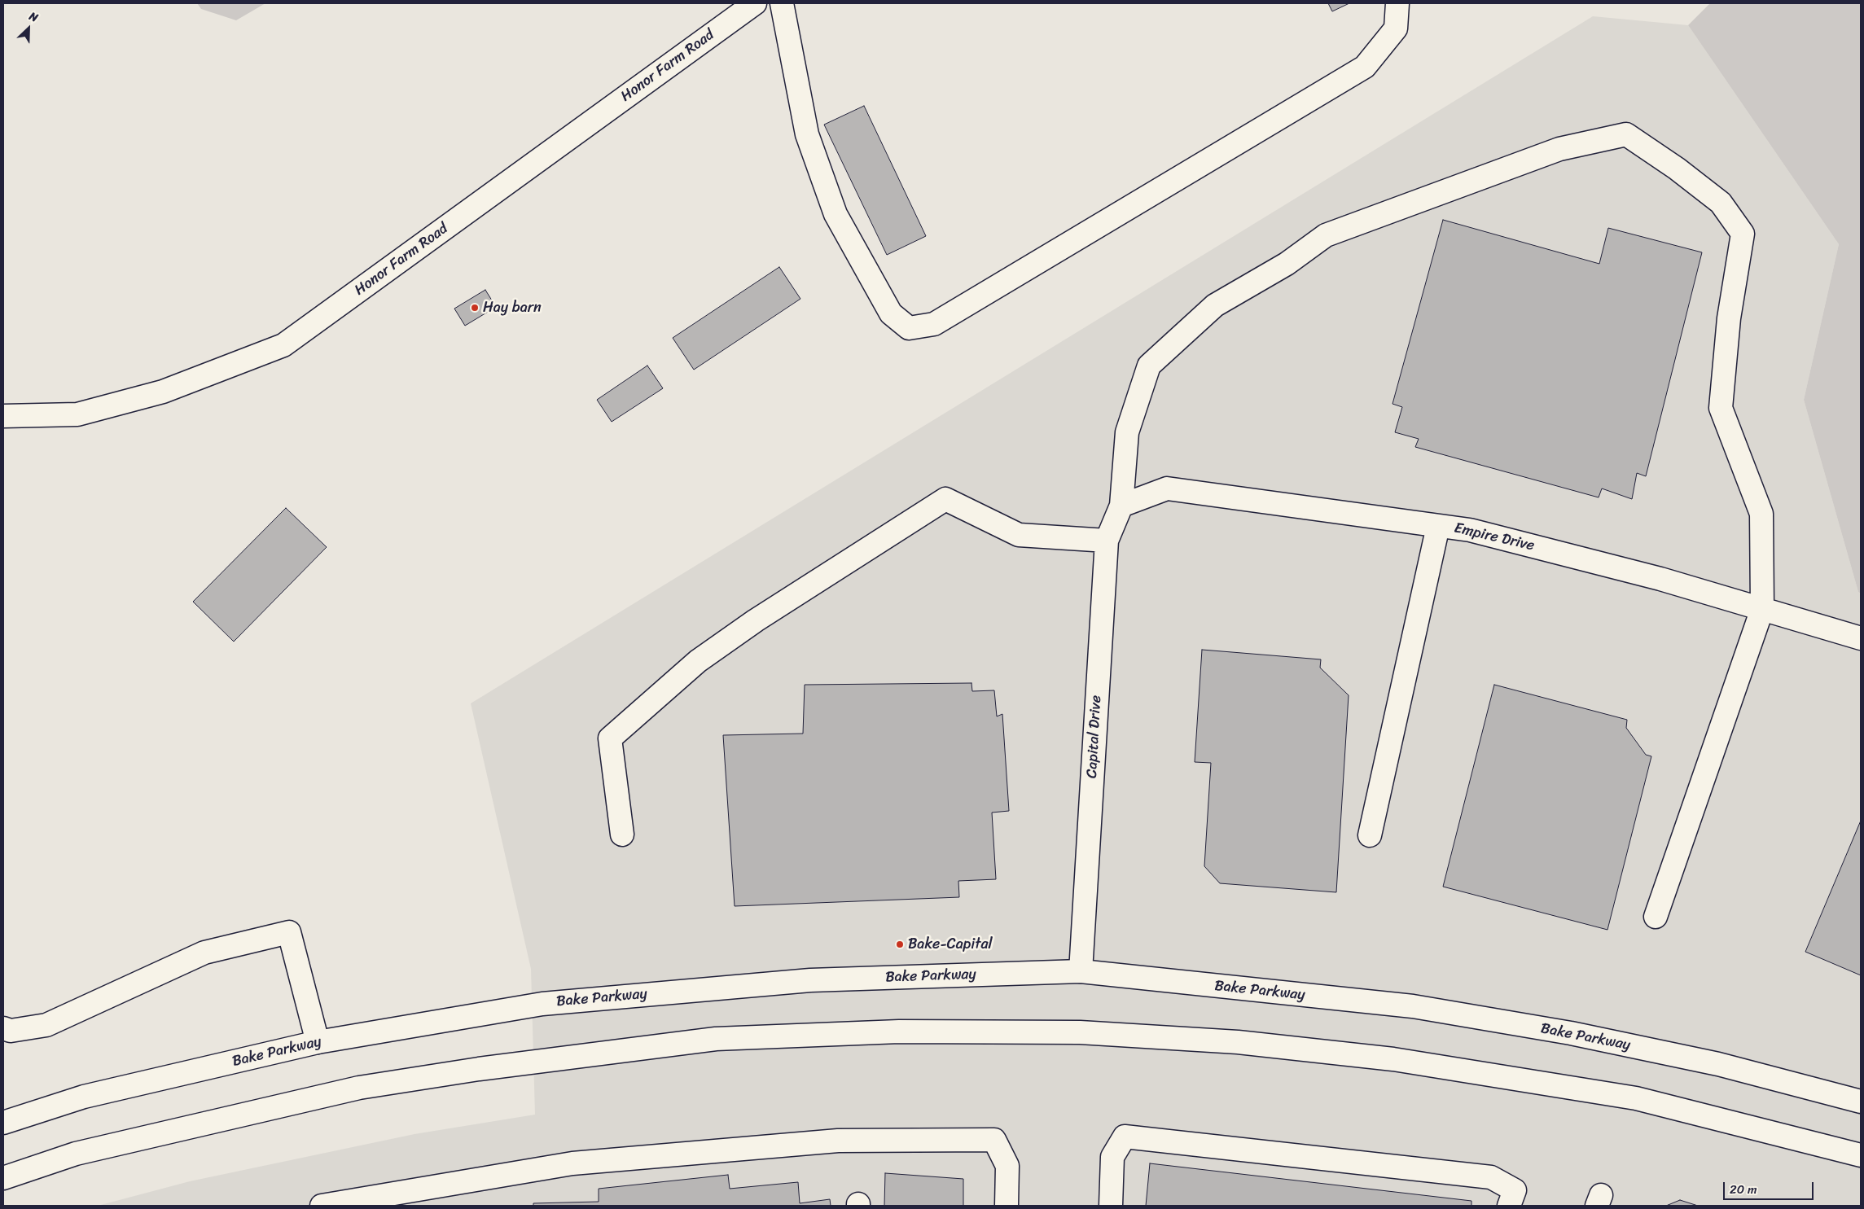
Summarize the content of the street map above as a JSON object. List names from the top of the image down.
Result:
{
  "streets": {
    "main road": [
      "Honor Farm Road",
      "Empire Drive",
      "Capital Drive",
      "Bake Parkway"
    ]
  },
  "crossings": [
    ["Empire Drive", "Capital Drive"],
    ["Capital Drive", "Bake Parkway"]
  ],
  "places": ["Hay barn", "Bake-Capital"],
  "scale_bar": "20 m",
  "north": "top right"
}
